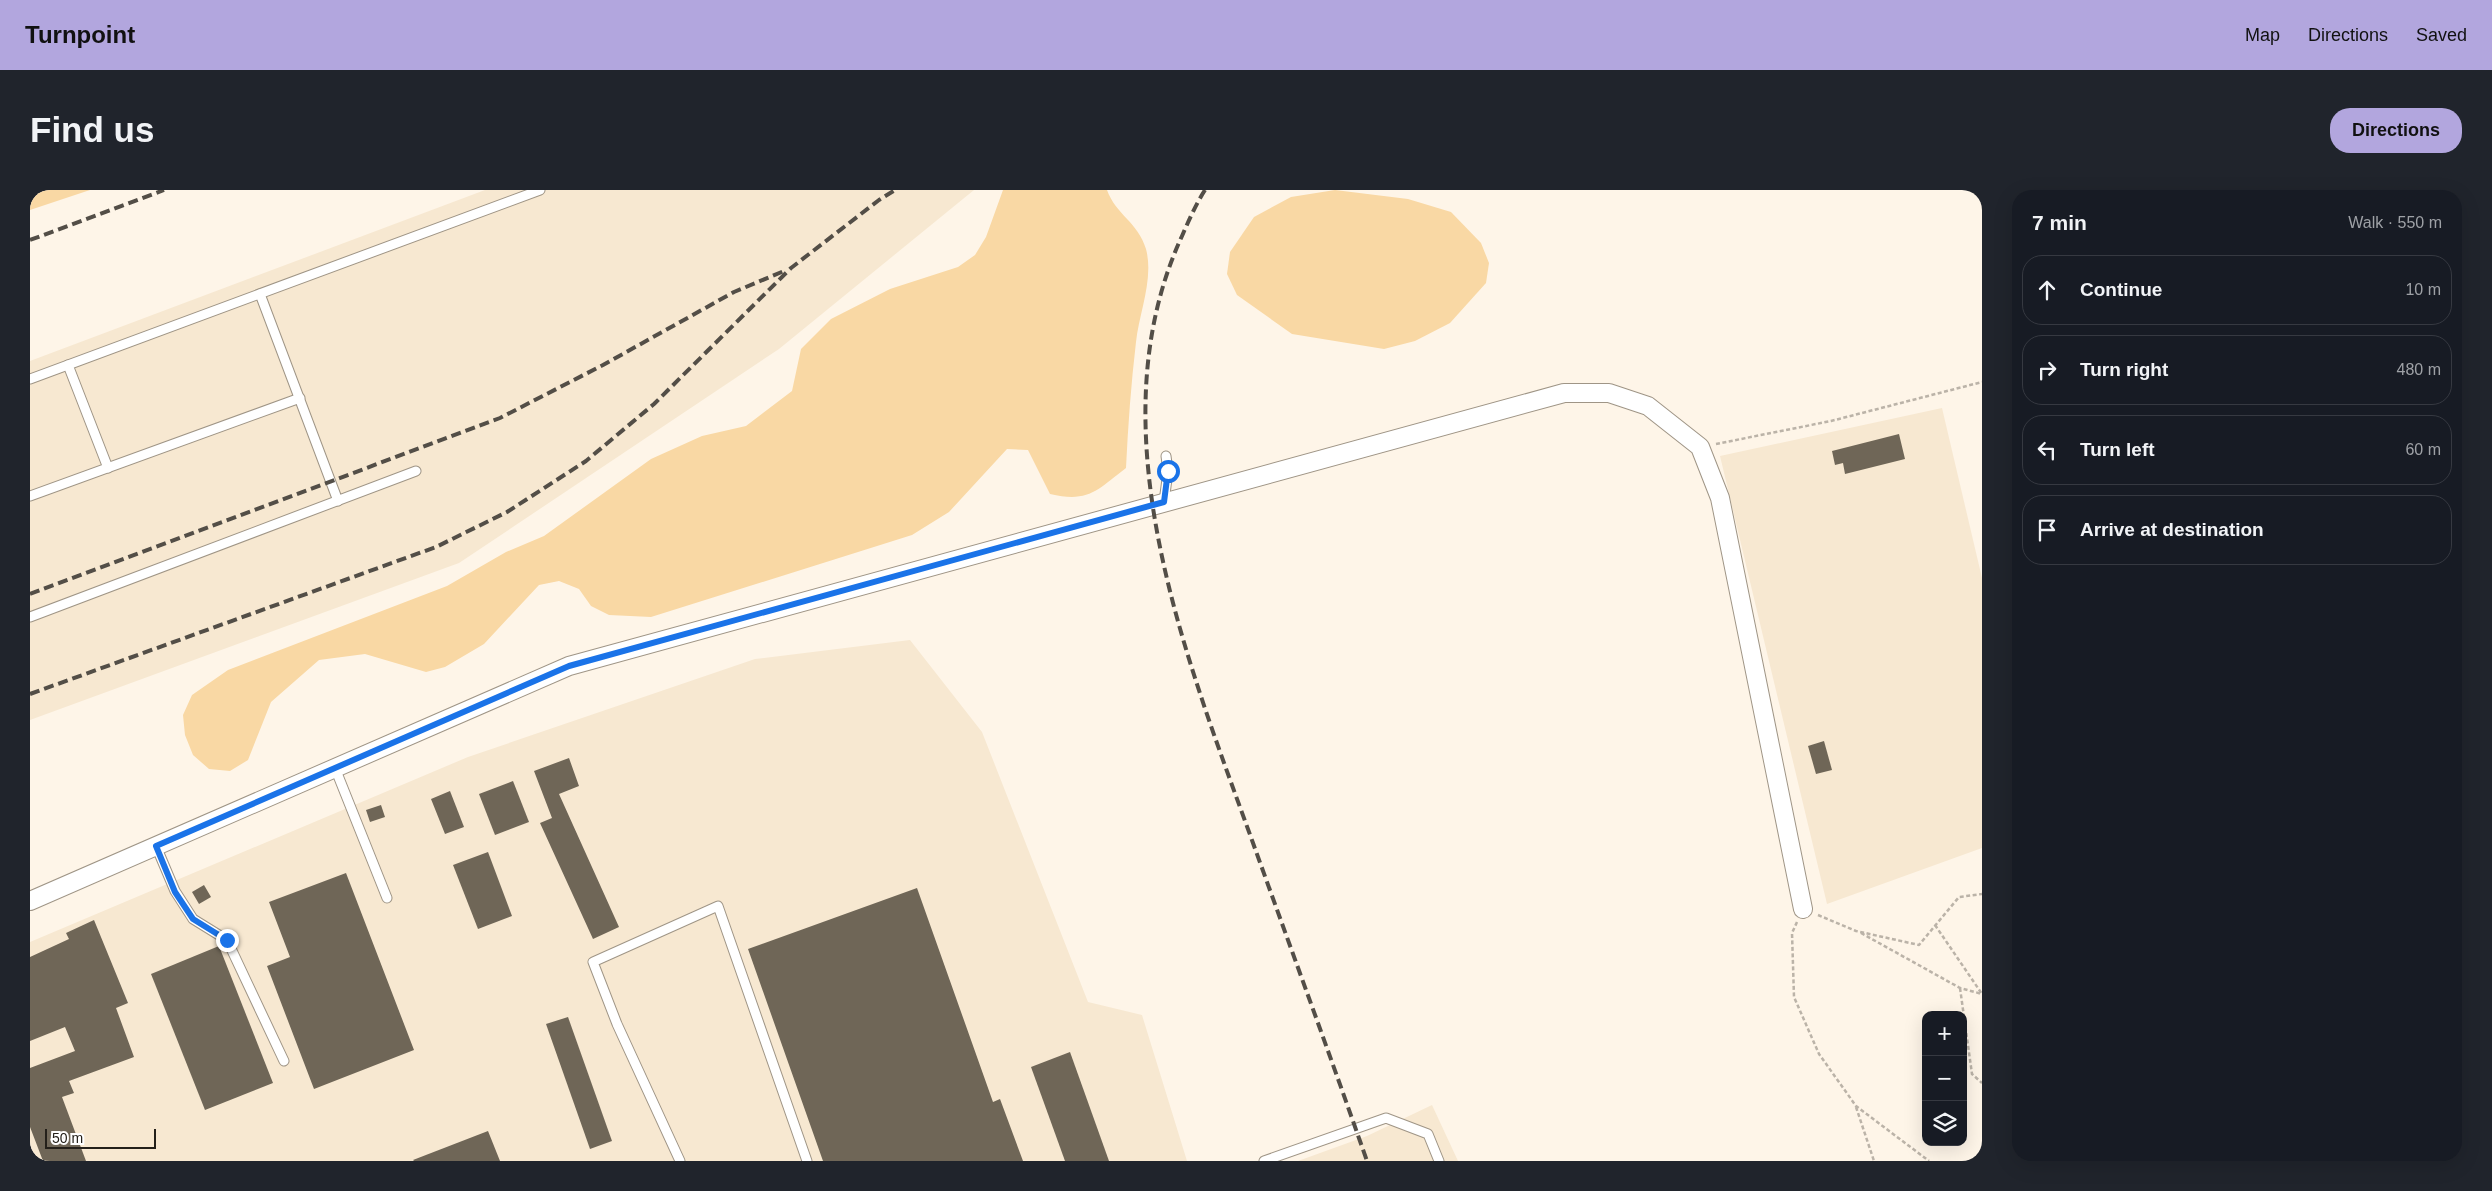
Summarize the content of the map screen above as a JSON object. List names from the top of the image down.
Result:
{
  "scale_bar": "50 m",
  "page": {
    "header": "Turnpoint",
    "nav": ["Map", "Directions", "Saved"],
    "buttons": "Directions",
    "title": "Find us",
    "heading": ["7 min", "Walk · 550 m"],
    "list": [
      ["Continue", "10 m"],
      ["Turn right", "480 m"],
      ["Turn left", "60 m"],
      "Arrive at destination"
    ],
    "map_buttons": ["+", "−"],
    "scale": "50 m"
  }
}
